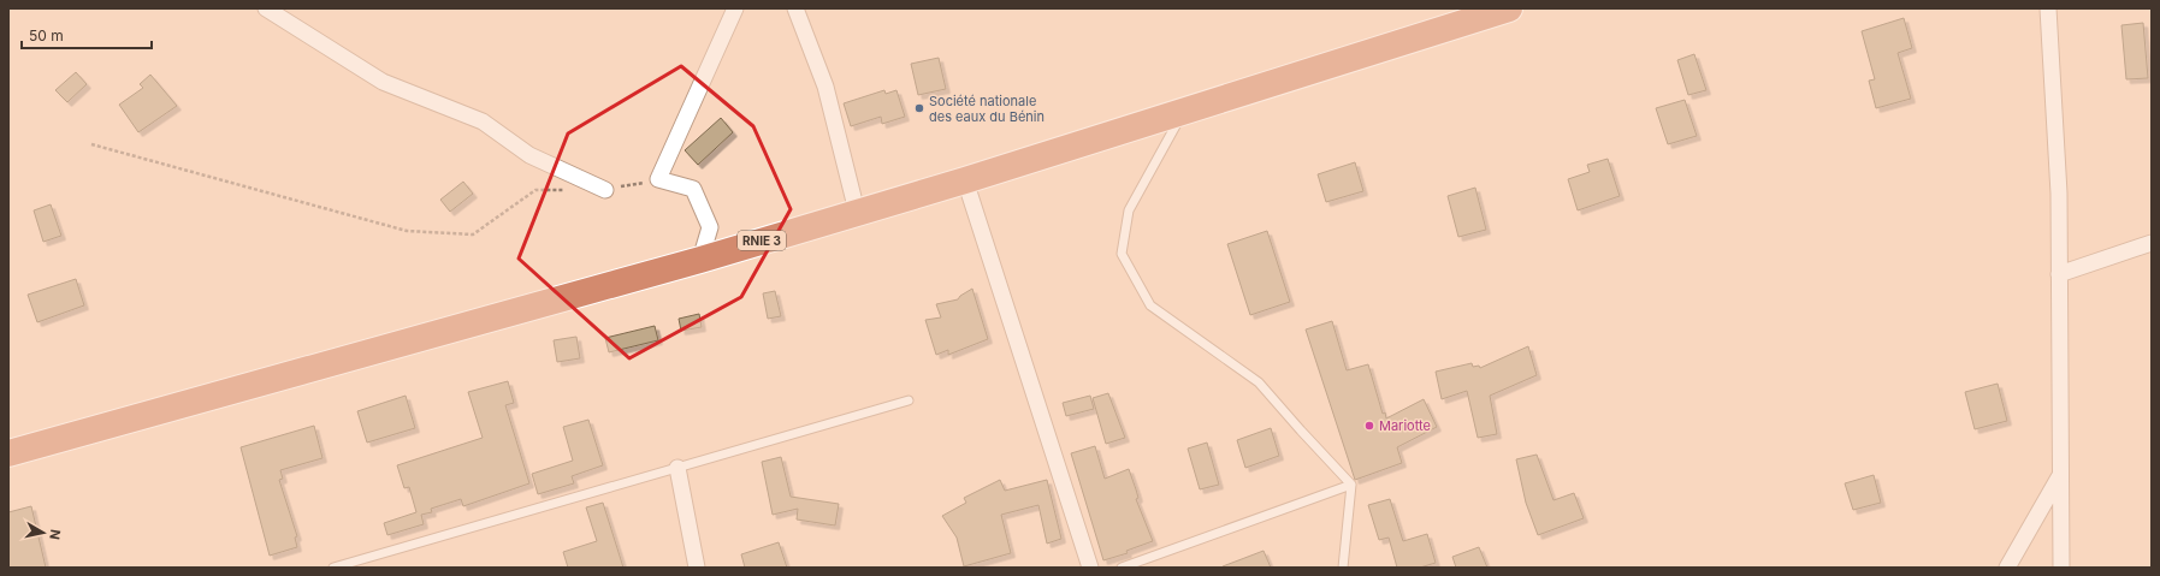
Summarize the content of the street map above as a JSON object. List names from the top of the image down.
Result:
{
  "streets": {
    "highway": ["RNIE 3"]
  },
  "places": ["Société nationale des eaux du Bénin", "Mariotte"],
  "scale_bar": "50 m",
  "north": "right"
}
